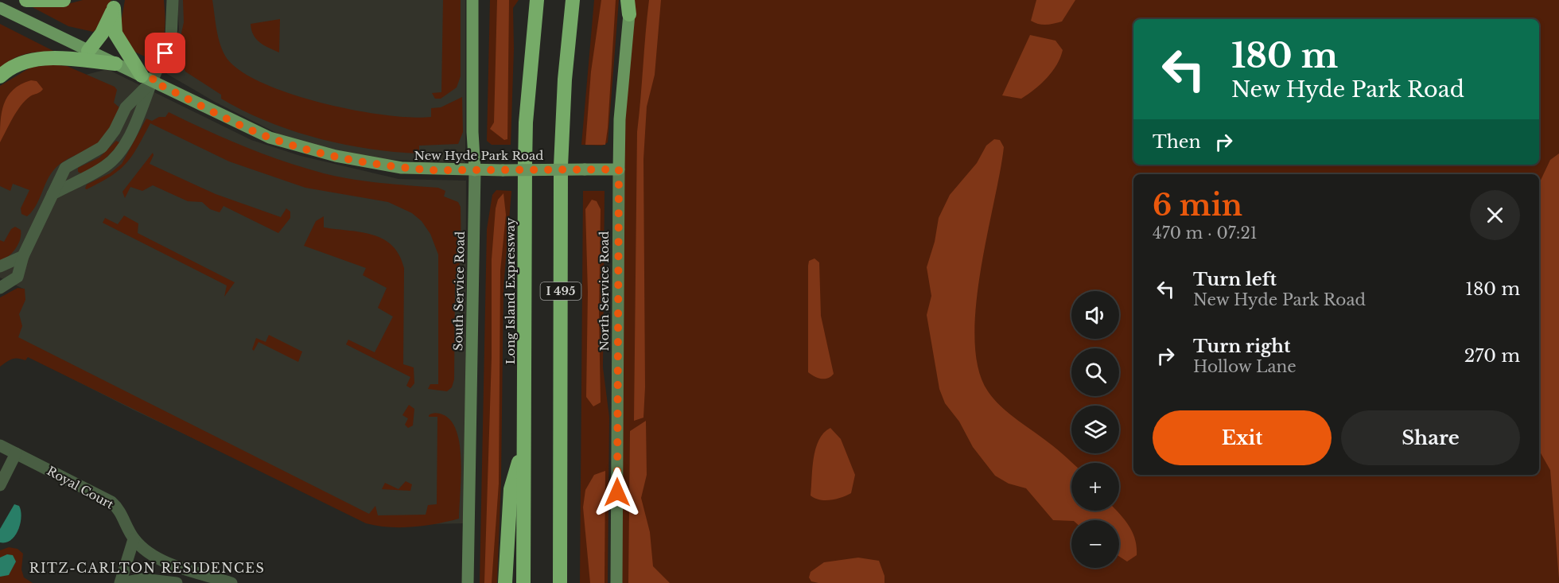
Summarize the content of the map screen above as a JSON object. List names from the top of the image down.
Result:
{
  "streets": {
    "highway": ["Long Island Expressway", "I 495"],
    "main road": ["New Hyde Park Road", "South Service Road", "North Service Road"],
    "street": ["Royal Court"]
  },
  "crossings": [
    ["New Hyde Park Road", "South Service Road"],
    ["New Hyde Park Road", "North Service Road"]
  ],
  "districts": ["RITZ-CARLTON RESIDENCES"],
  "page": {
    "turn": ["180 m", "New Hyde Park Road"],
    "then": "Then",
    "heading": ["6 min", "470 m · 07:21"],
    "list": [
      {
        "name": "Turn left",
        "note": "New Hyde Park Road",
        "value": "180 m"
      },
      {
        "name": "Turn right",
        "note": "Hollow Lane",
        "value": "270 m"
      }
    ],
    "map_buttons": ["+", "−"],
    "buttons": ["Exit", "Share"]
  }
}
